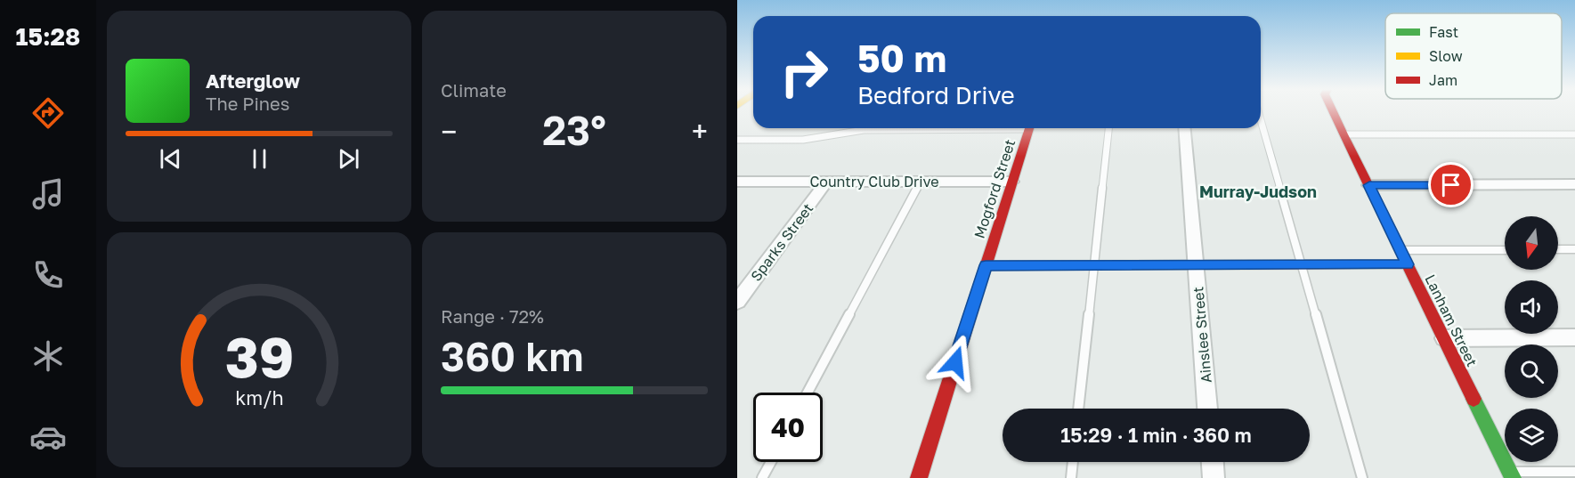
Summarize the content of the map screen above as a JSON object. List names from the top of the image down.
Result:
{
  "streets": {
    "street": [
      "Country Club Drive",
      "Mogford Street",
      "Sparks Street",
      "Lanham Street",
      "Ainslee Street"
    ]
  },
  "crossings": [
    ["Country Club Drive", "Mogford Street"],
    ["Country Club Drive", "Sparks Street"]
  ],
  "districts": ["Murray-Judson"],
  "legend": ["Fast", "Slow", "Jam"],
  "north": "bottom",
  "page": {
    "tabs": "15:28",
    "tile": [
      "Climate",
      ["Range · 72%", "360 km"]
    ],
    "turn": ["50 m", "Bedford Drive"],
    "song": ["Afterglow", "The Pines"],
    "heat": ["−", "23°", "+"],
    "limit": "40",
    "trip": "15:29 · 1 min · 360 m",
    "gauge": ["39", "km/h"]
  }
}
